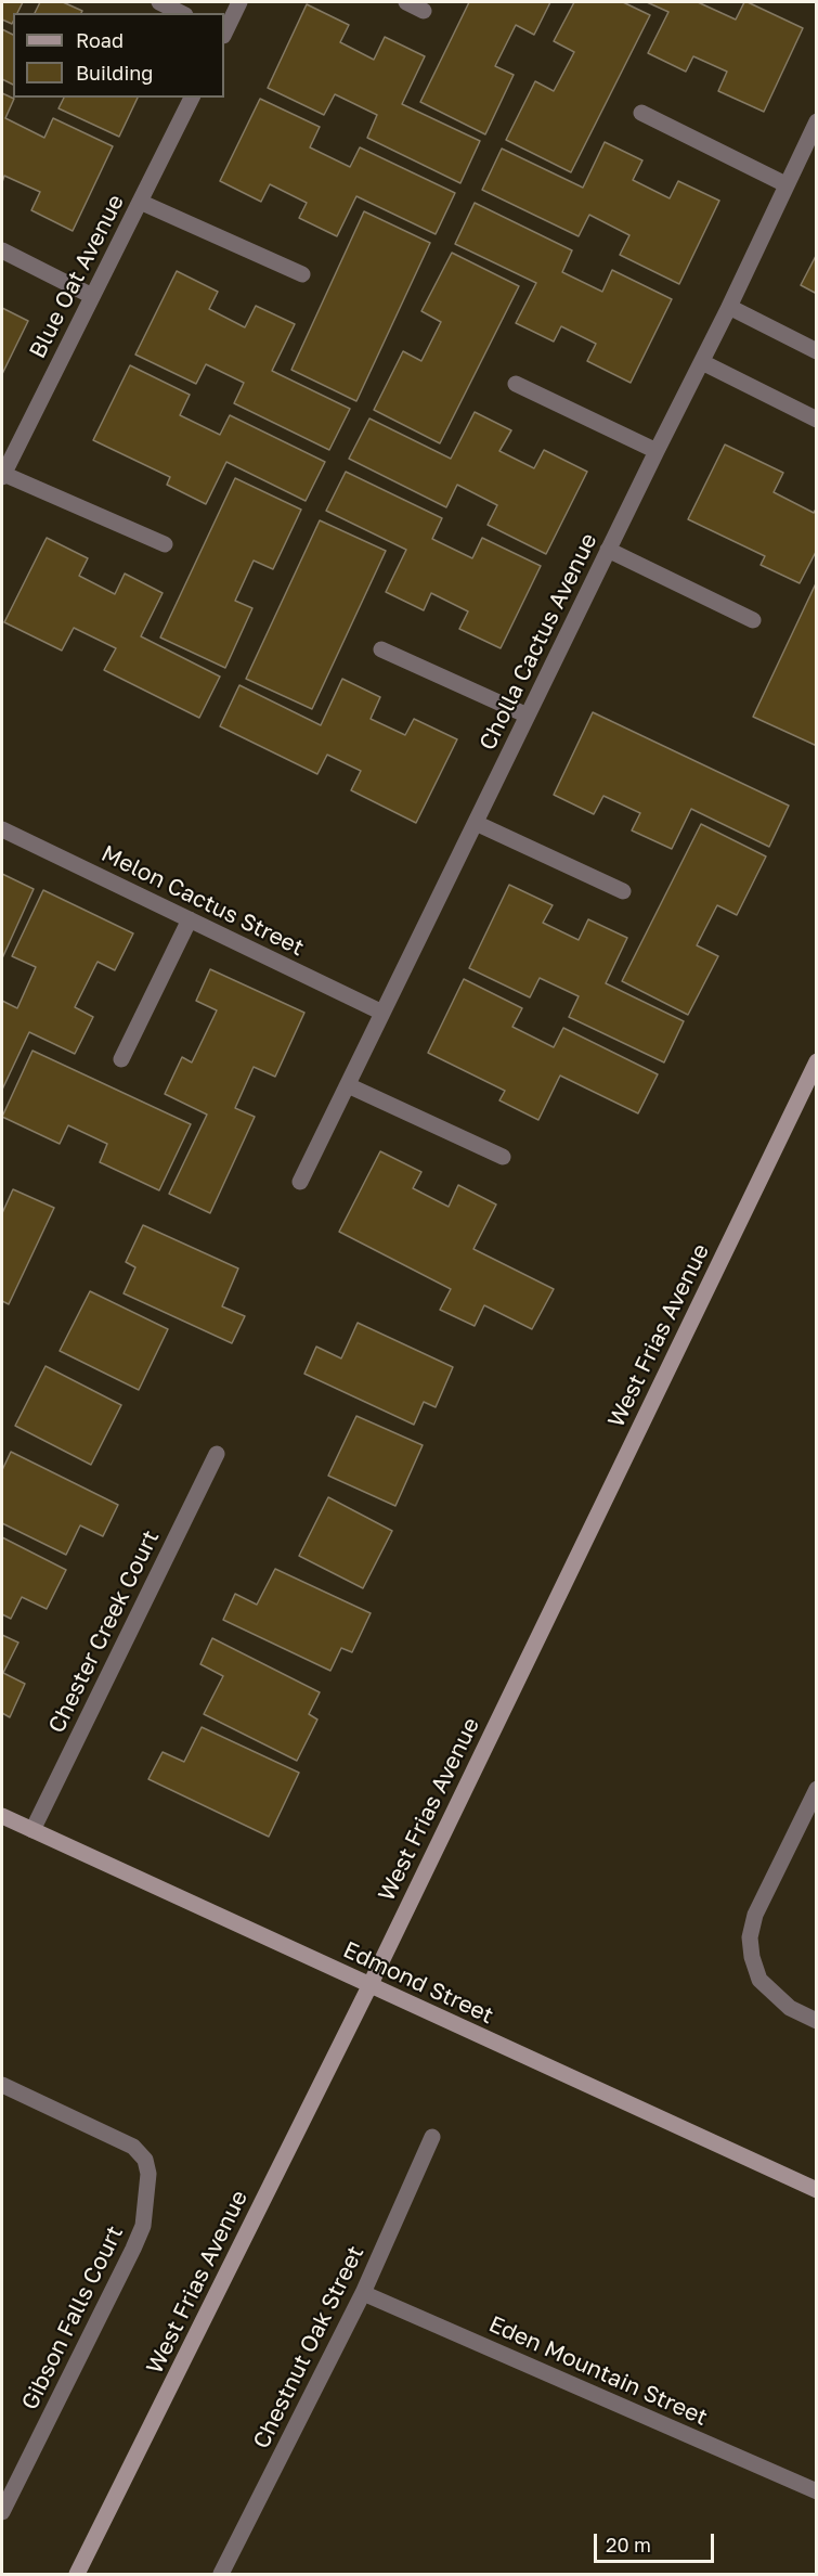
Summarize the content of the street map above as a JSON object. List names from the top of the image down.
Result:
{
  "streets": {
    "street": [
      "Blue Oat Avenue",
      "Cholla Cactus Avenue",
      "Melon Cactus Street",
      "West Frias Avenue",
      "Chester Creek Court",
      "Edmond Street",
      "Gibson Falls Court",
      "Chestnut Oak Street",
      "Eden Mountain Street"
    ]
  },
  "crossings": [
    ["Cholla Cactus Avenue", "Melon Cactus Street"],
    ["West Frias Avenue", "Edmond Street"],
    ["Chester Creek Court", "Edmond Street"],
    ["Chestnut Oak Street", "Eden Mountain Street"]
  ],
  "legend": ["Road", "Building"],
  "scale_bar": "20 m"
}
